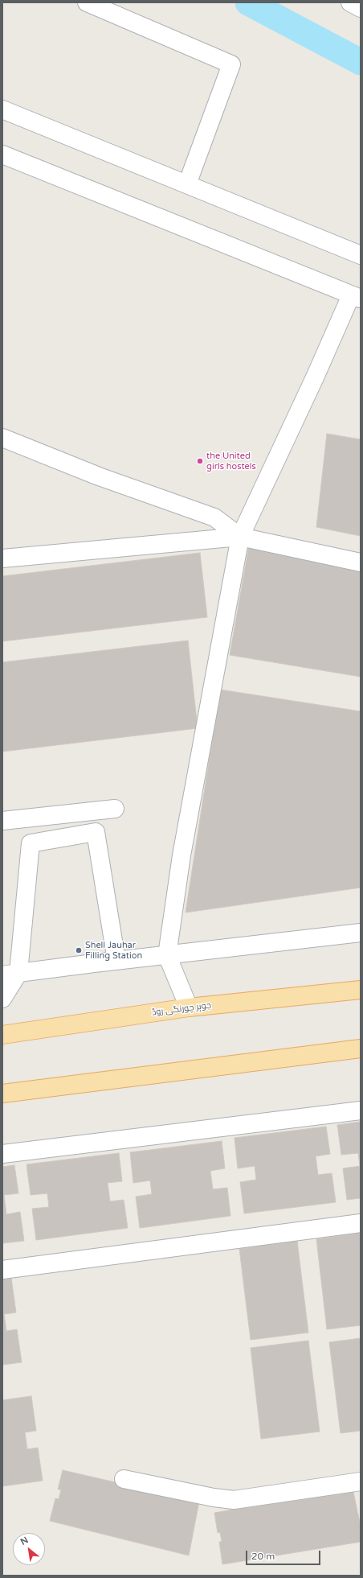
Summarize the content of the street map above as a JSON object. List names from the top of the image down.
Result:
{
  "streets": {
    "main road": ["جوہر چورنگی روڈ"]
  },
  "places": ["the United girls hostels", "Shell Jauhar Filling Station"],
  "scale_bar": "20 m",
  "north": "top left"
}
